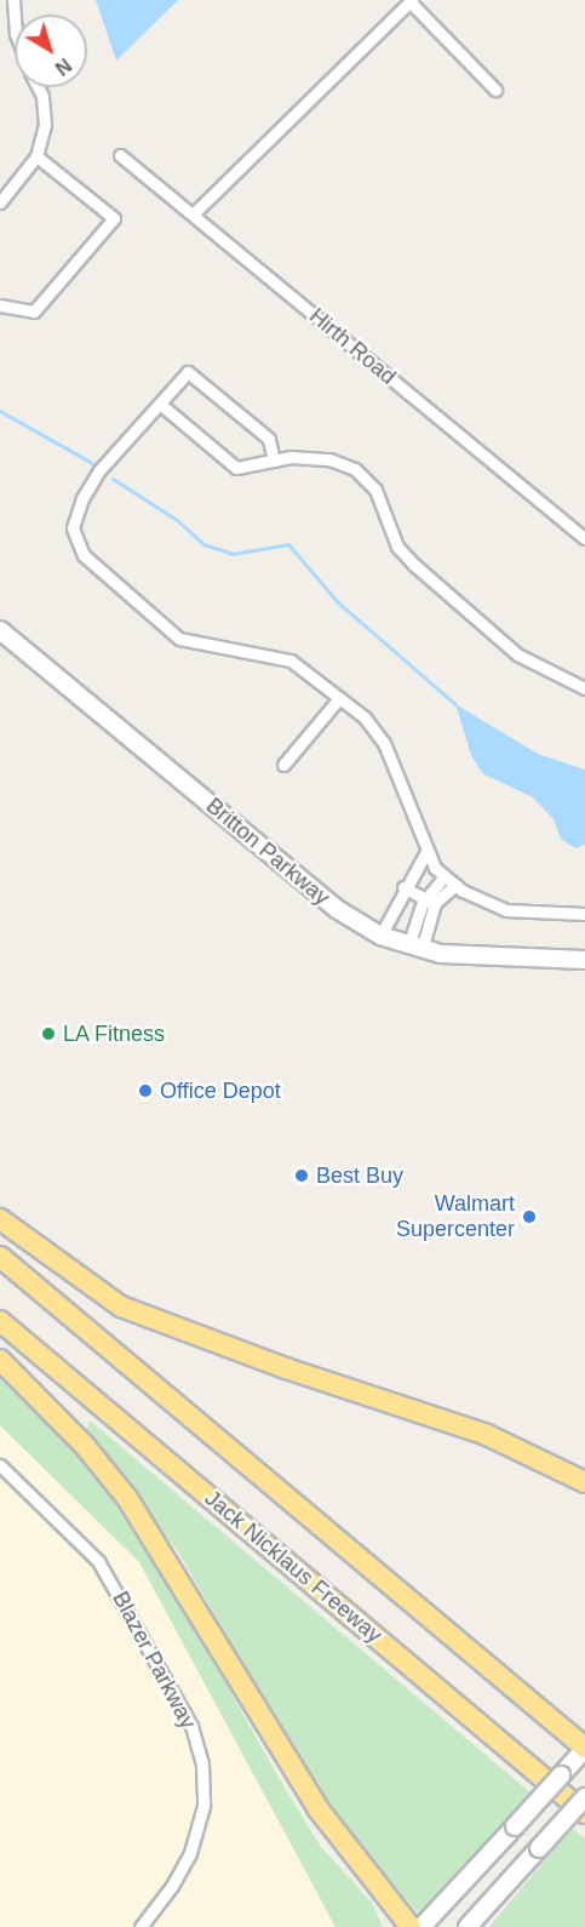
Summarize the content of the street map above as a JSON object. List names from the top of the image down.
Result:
{
  "streets": {
    "highway": ["Jack Nicklaus Freeway"],
    "main road": ["Britton Parkway"],
    "street": ["Hirth Road", "Blazer Parkway"]
  },
  "places": [
    "LA Fitness",
    "Office Depot",
    "Best Buy",
    "Walmart Supercenter"
  ],
  "north": "bottom right"
}
